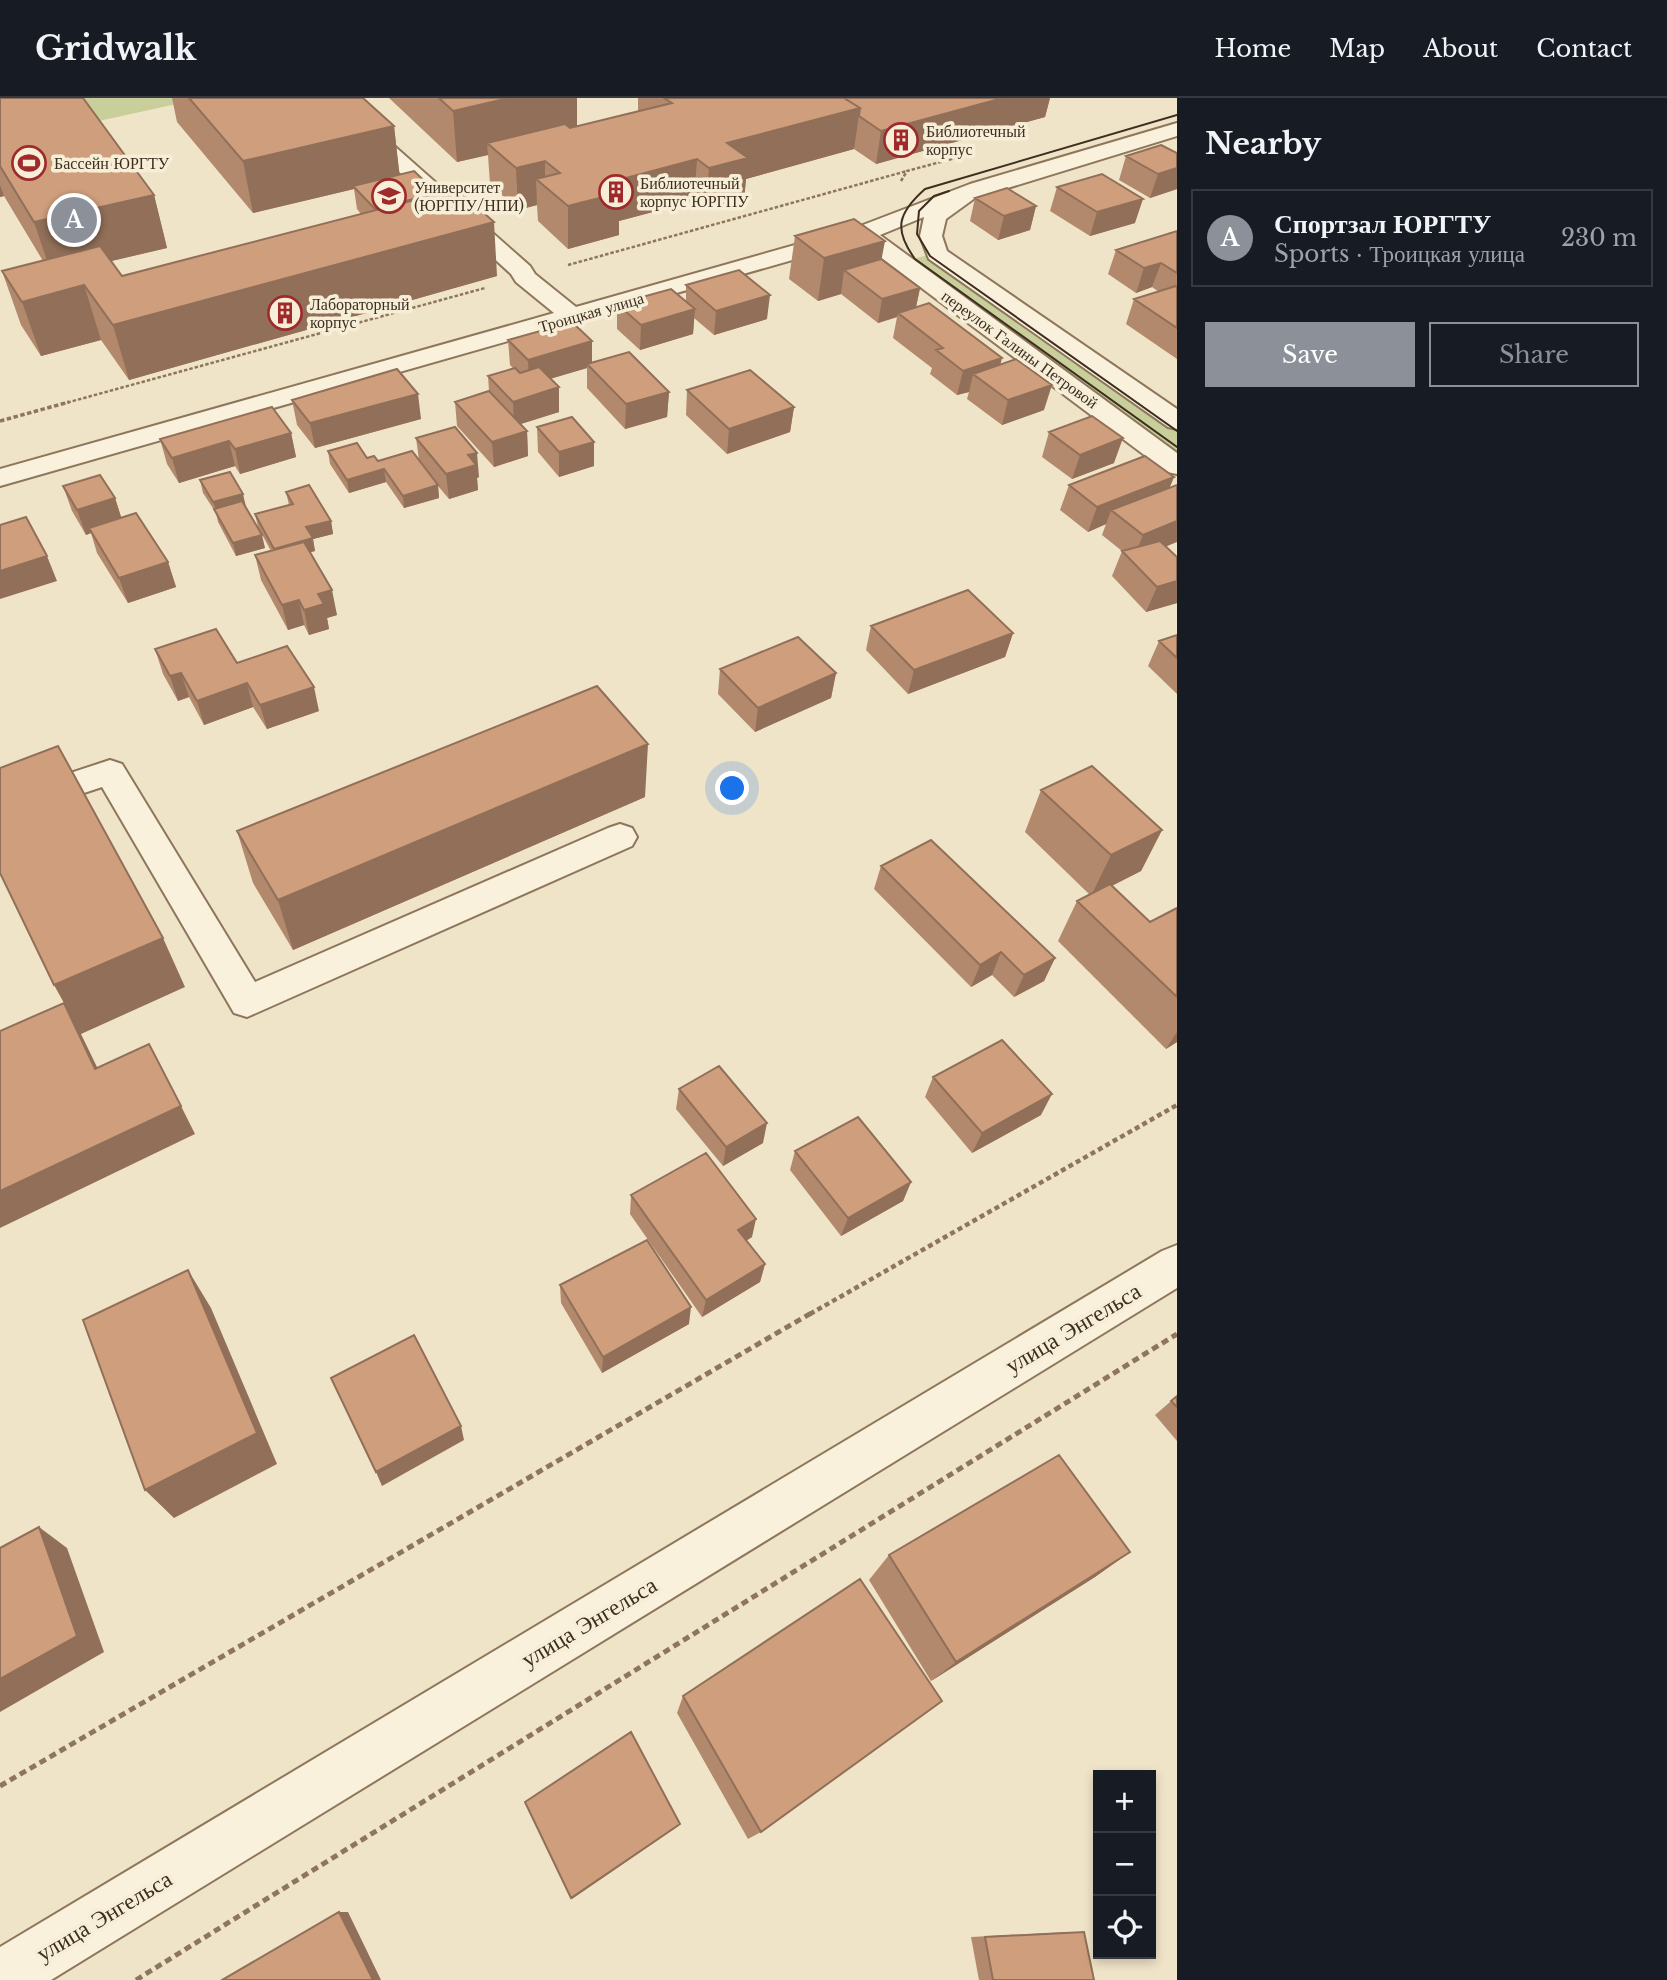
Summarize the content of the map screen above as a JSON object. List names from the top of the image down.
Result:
{
  "streets": {
    "street": ["Троицкая улица", "переулок Галины Петровой", "улица Энгельса"]
  },
  "crossings": [
    ["Троицкая улица", "переулок Галины Петровой"]
  ],
  "places": {
    "building": ["Библиотечный корпус", "Библиотечный корпус ЮРГПУ", "Лабораторный корпус"],
    "sports": ["Бассейн ЮРГТУ"],
    "school or university": ["Университет (ЮРГПУ/НПИ)"]
  },
  "page": {
    "header": "Gridwalk",
    "nav": [
      "Home",
      "Map",
      "About",
      "Contact"
    ],
    "heading": "Nearby",
    "list": [
      {
        "mark": "A",
        "name": "Спортзал ЮРГТУ",
        "note": "Sports · Троицкая улица",
        "value": "230 m"
      }
    ],
    "pins": "A",
    "buttons": ["Save", "Share"],
    "map_buttons": ["+", "−"]
  }
}
